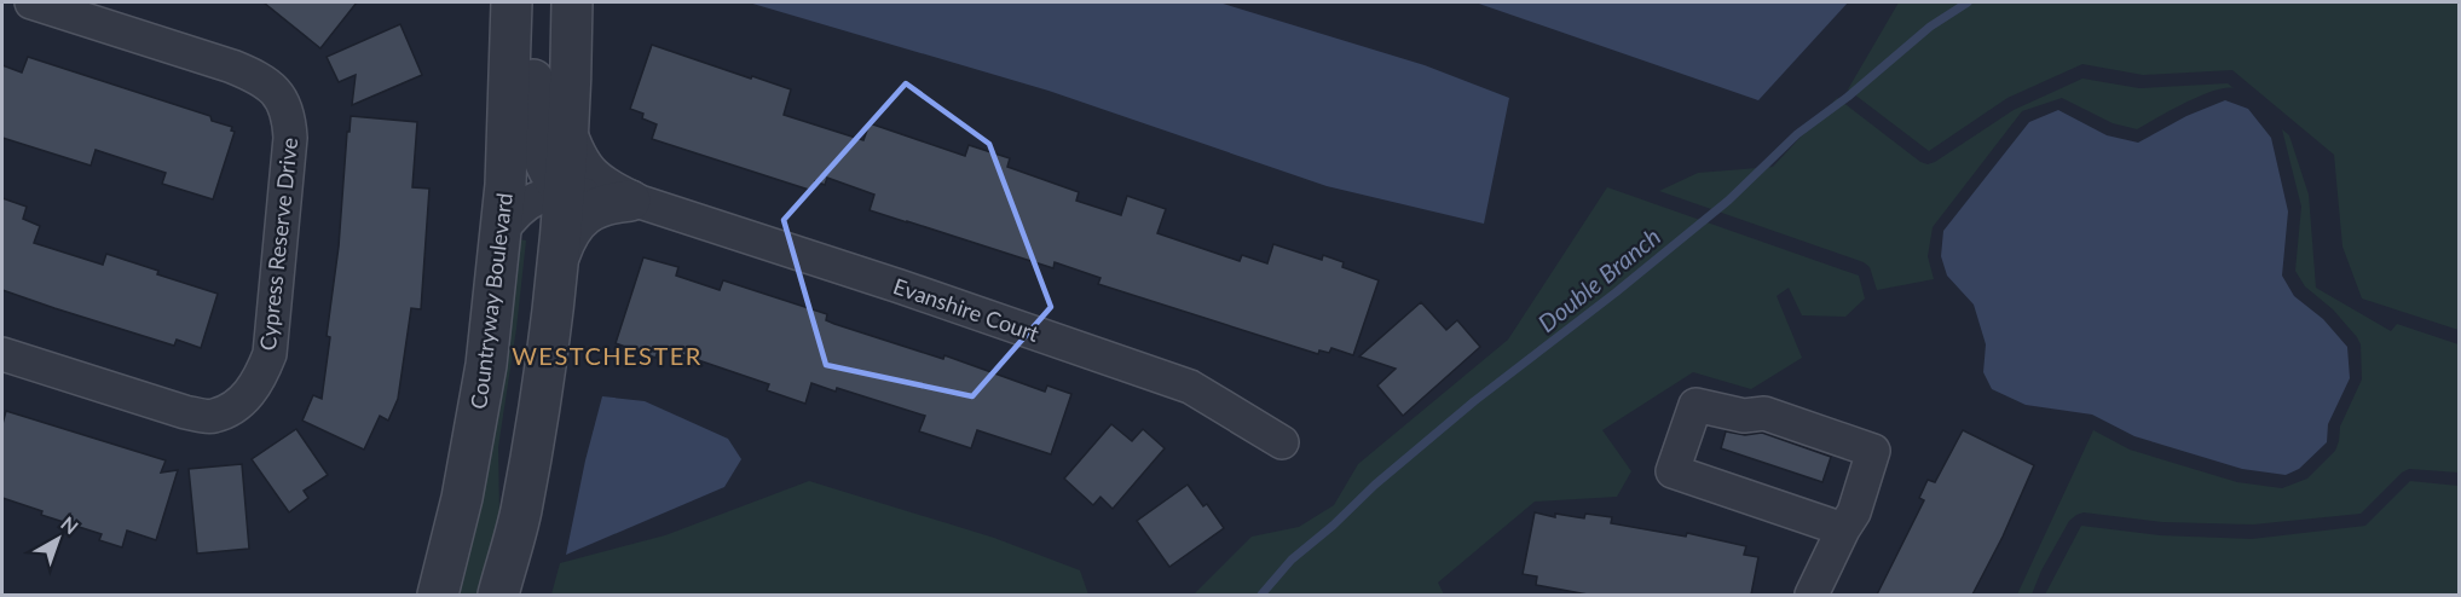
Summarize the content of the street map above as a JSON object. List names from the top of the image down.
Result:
{
  "streets": {
    "street": ["Cypress Reserve Drive", "Countryway Boulevard", "Evanshire Court"]
  },
  "crossings": [
    ["Countryway Boulevard", "Evanshire Court"]
  ],
  "districts": ["WESTCHESTER"],
  "water": ["Double Branch"],
  "north": "top right"
}
